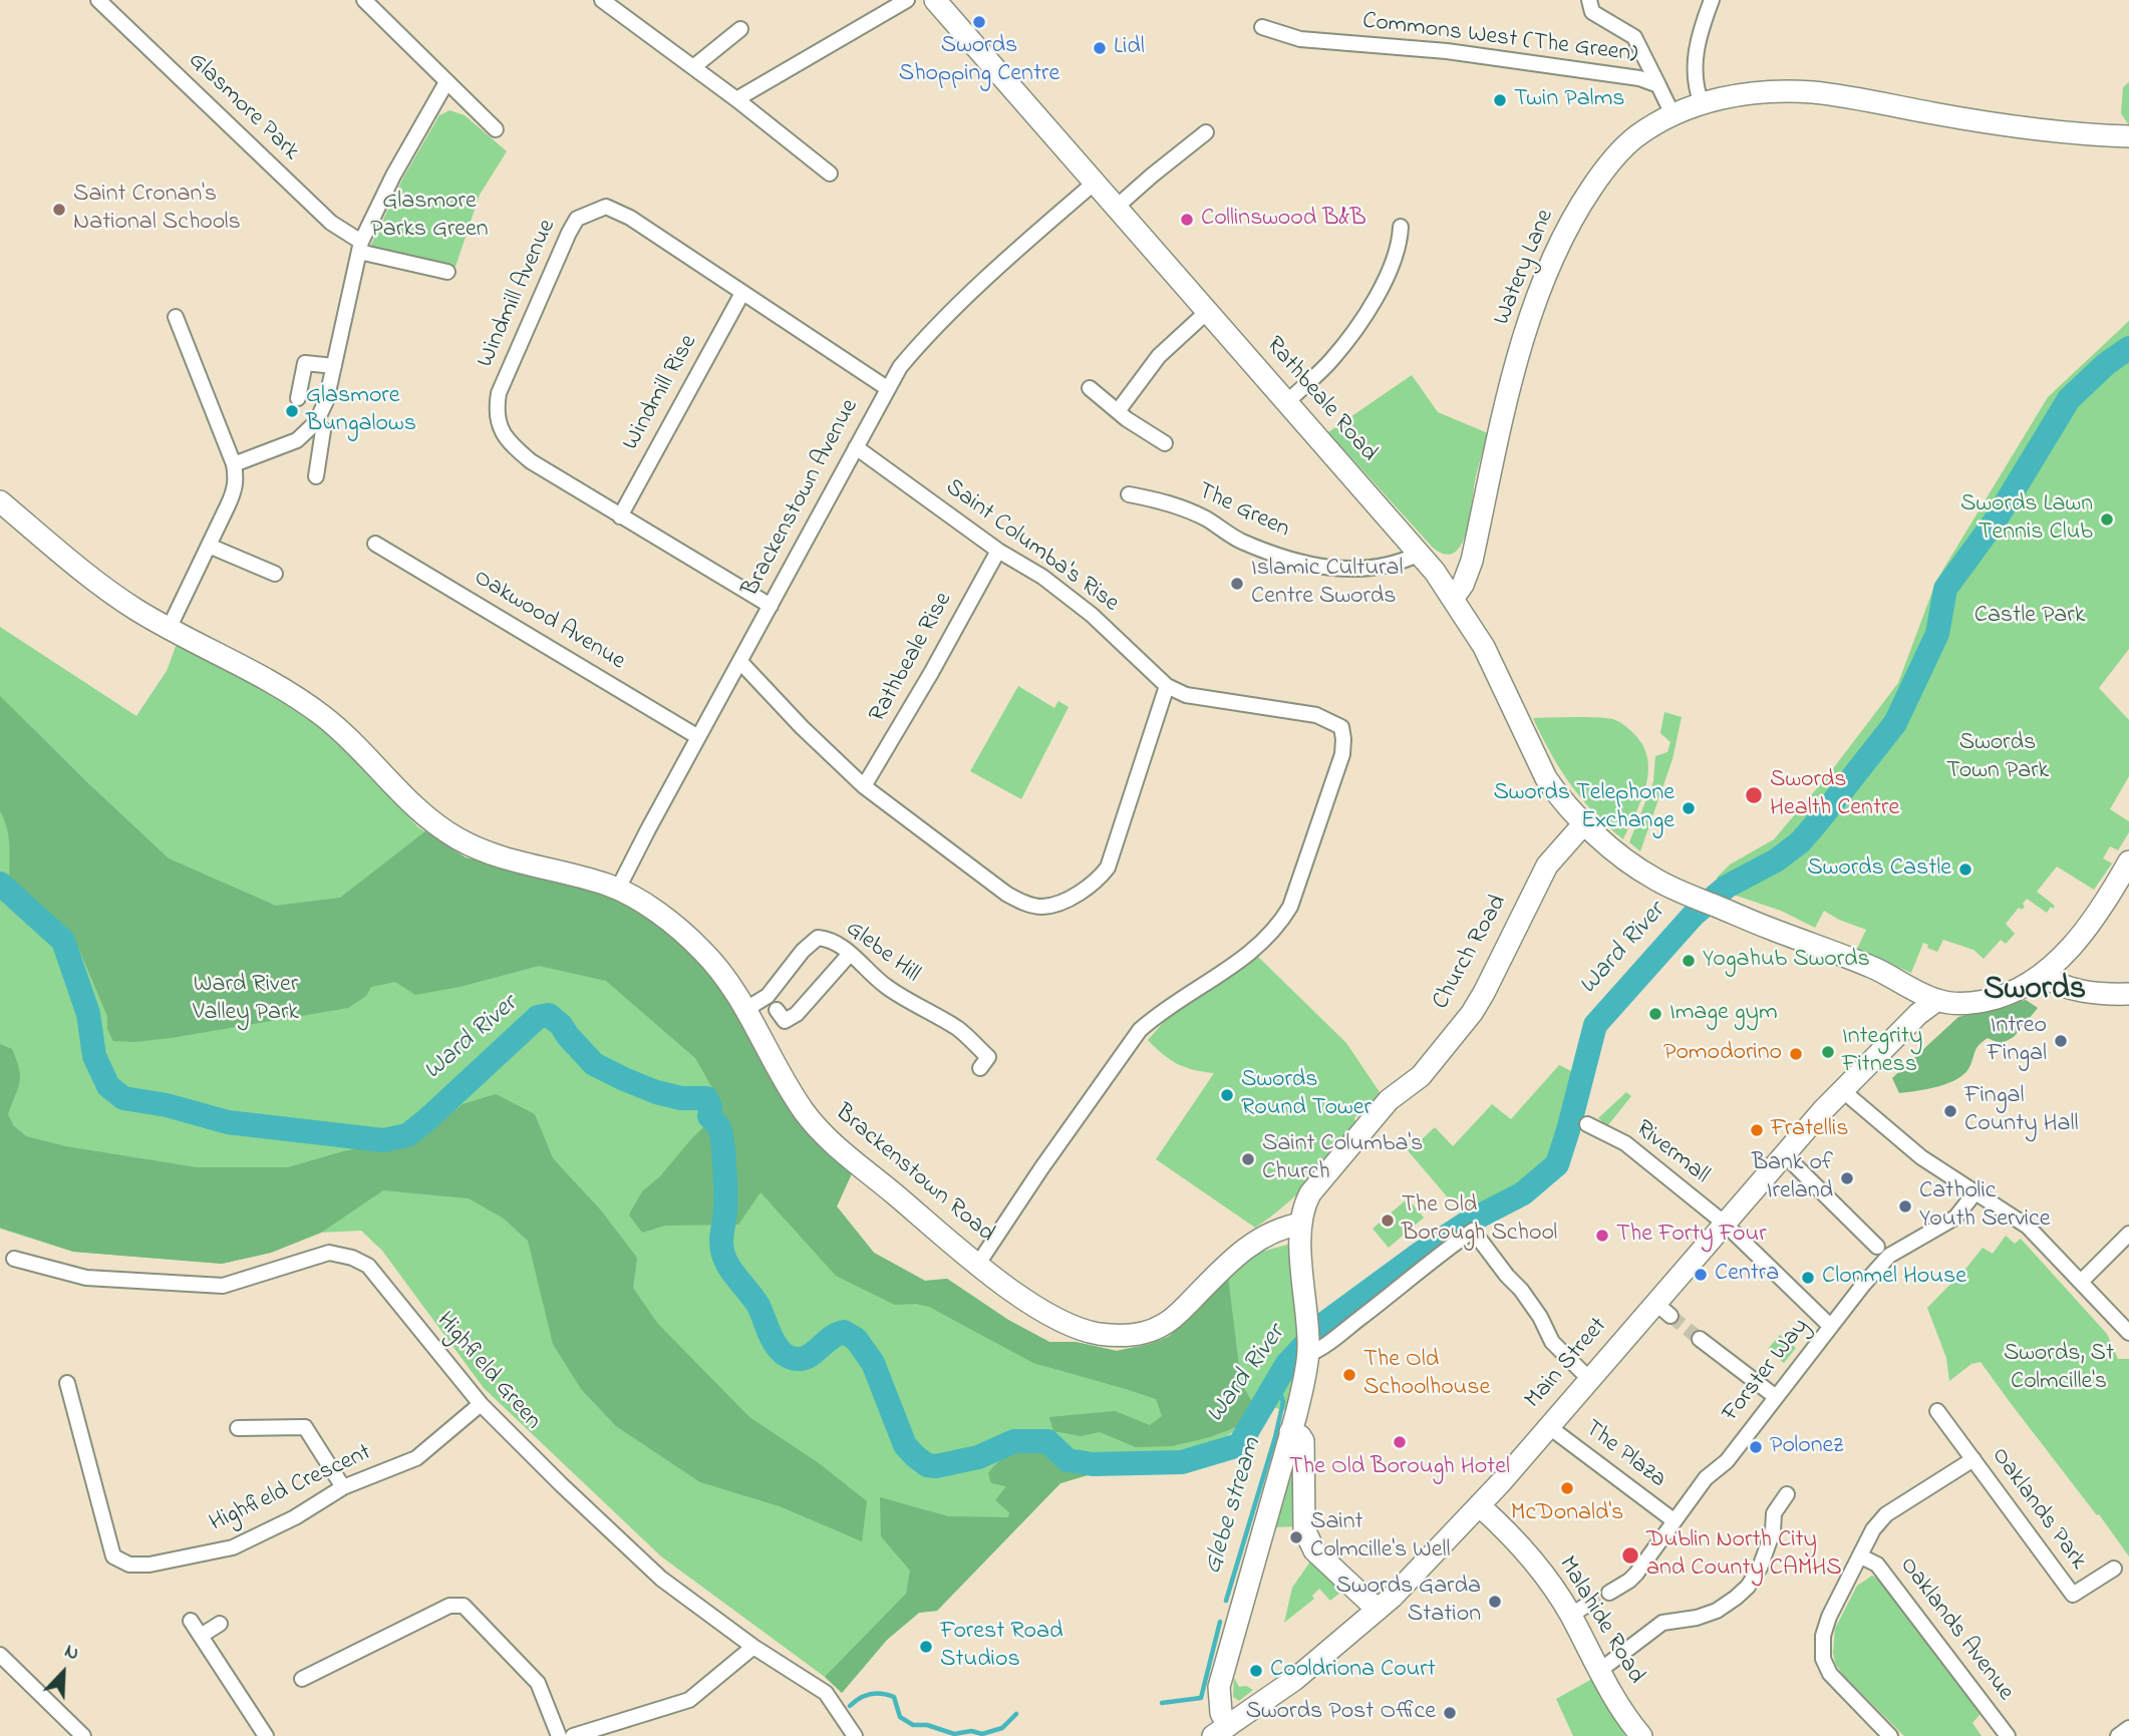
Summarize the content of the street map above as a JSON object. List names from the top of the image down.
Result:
{
  "streets": {
    "street": [
      "Commons West (The Green)",
      "Glasmore Park",
      "Watery Lane",
      "Windmill Avenue",
      "Windmill Rise",
      "Rathbeale Road",
      "Brackenstown Avenue",
      "The Green",
      "Saint Columba's Rise",
      "Oakwood Avenue",
      "Rathbeale Rise",
      "Glebe Hill",
      "Church Road",
      "Rivermall",
      "Brackenstown Road",
      "Main Street",
      "Forster Way",
      "Highfield Green",
      "The Plaza",
      "Highfield Crescent",
      "Oaklands Park",
      "Malahide Road",
      "Oaklands Avenue"
    ]
  },
  "crossings": [
    ["Commons West (The Green)", "Watery Lane"],
    ["Watery Lane", "Rathbeale Road"],
    ["Windmill Avenue", "Windmill Rise"],
    ["Windmill Avenue", "Brackenstown Avenue"],
    ["Rathbeale Road", "Brackenstown Avenue"],
    ["Rathbeale Road", "The Green"],
    ["Rathbeale Road", "Church Road"],
    ["Rathbeale Road", "Main Street"],
    ["Brackenstown Avenue", "Saint Columba's Rise"],
    ["Brackenstown Avenue", "Oakwood Avenue"],
    ["Brackenstown Avenue", "Brackenstown Road"],
    ["Saint Columba's Rise", "Rathbeale Rise"],
    ["Saint Columba's Rise", "Brackenstown Road"],
    ["Glebe Hill", "Brackenstown Road"],
    ["Church Road", "Brackenstown Road"],
    ["Church Road", "Main Street"],
    ["Rivermall", "Main Street"],
    ["Rivermall", "Forster Way"],
    ["Main Street", "The Plaza"],
    ["Main Street", "Malahide Road"],
    ["Forster Way", "The Plaza"],
    ["Highfield Green", "Highfield Crescent"],
    ["Oaklands Park", "Oaklands Avenue"]
  ],
  "districts": ["Swords"],
  "water": ["Ward River", "Glebe stream"],
  "parks": [
    "Glasmore Parks Green",
    "Castle Park",
    "Swords Town Park",
    "Ward River Valley Park",
    "Swords, St Colmcille's"
  ],
  "places": [
    "Swords Shopping Centre",
    "Lidl",
    "Twin Palms",
    "Saint Cronan's National Schools",
    "Collinswood B&B",
    "Glasmore Bungalows",
    "Swords Lawn Tennis Club",
    "Islamic Cultural Centre Swords",
    "Swords Health Centre",
    "Swords Telephone Exchange",
    "Swords Castle",
    "Yogahub Swords",
    "Image gym",
    "Intreo Fingal",
    "Integrity Fitness",
    "Pomodorino",
    "Swords Round Tower",
    "Fingal County Hall",
    "Fratellis",
    "Saint Columba's Church",
    "Bank of Ireland",
    "Catholic Youth Service",
    "The Old Borough School",
    "The Forty Four",
    "Centra",
    "Clonmel House",
    "The Old Schoolhouse",
    "The Old Borough Hotel",
    "Polonez",
    "McDonald's",
    "Saint Colmcille's Well",
    "Dublin North City and County CAMHS",
    "Swords Garda Station",
    "Forest Road Studios",
    "Cooldriona Court",
    "Swords Post Office"
  ],
  "north": "top right"
}
